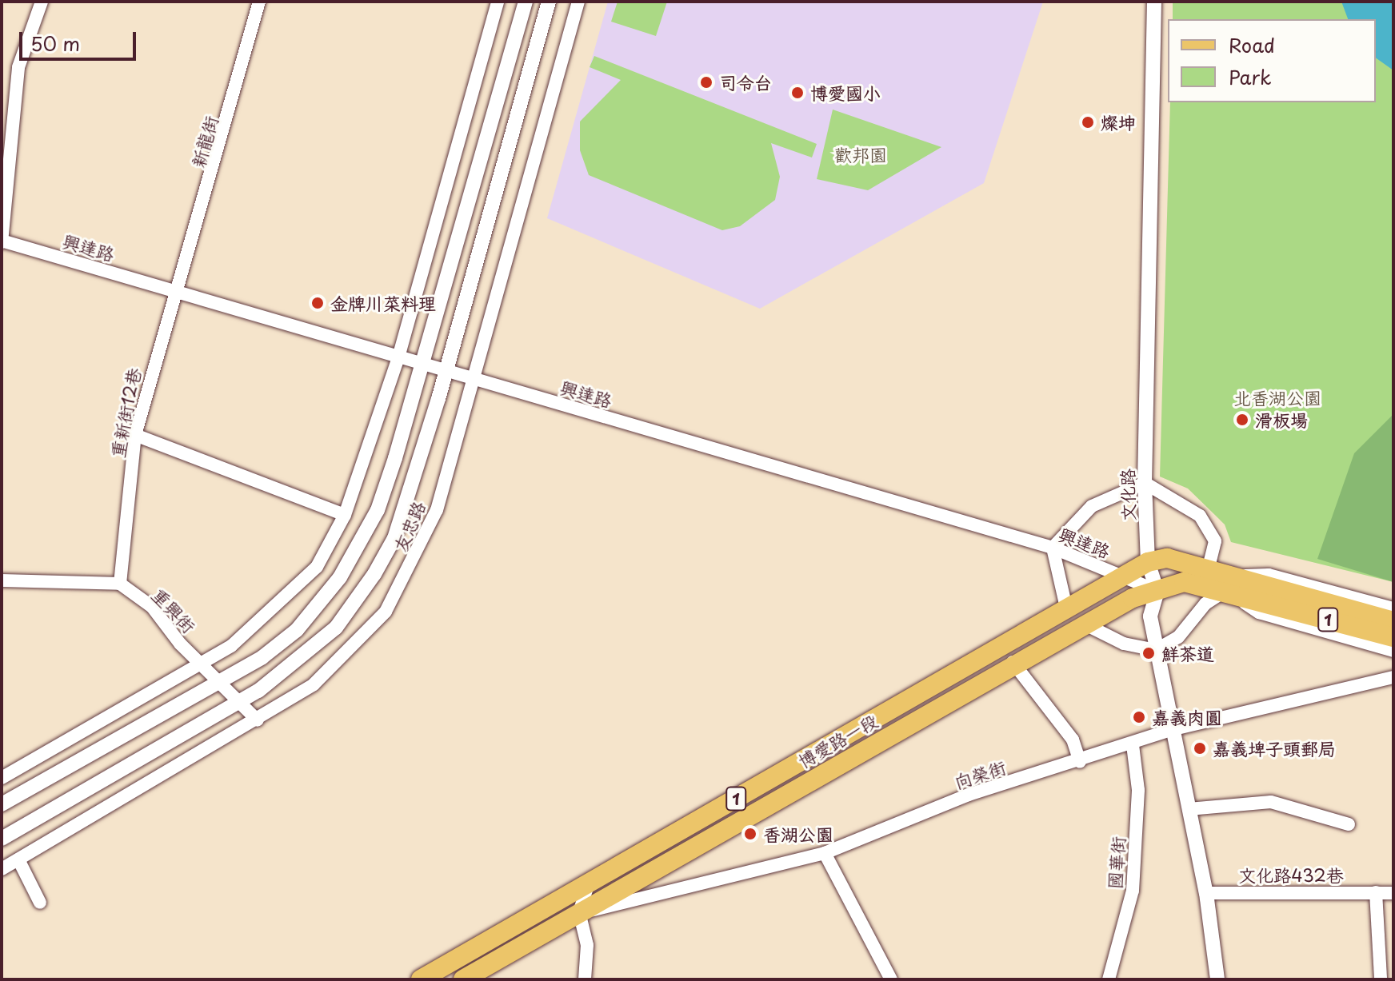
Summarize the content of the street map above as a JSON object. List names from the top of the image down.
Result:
{
  "streets": {
    "main road": ["1", "博愛路一段"],
    "street": [
      "新龍街",
      "興達路",
      "重新街12巷",
      "文化路",
      "友忠路",
      "重興街",
      "向榮街",
      "國華街",
      "文化路432巷"
    ]
  },
  "crossings": [
    ["新龍街", "興達路"],
    ["新龍街", "重新街12巷"],
    ["興達路", "重新街12巷"],
    ["興達路", "文化路"],
    ["興達路", "友忠路"],
    ["興達路", "博愛路一段"],
    ["重新街12巷", "重興街"],
    ["文化路", "博愛路一段"],
    ["文化路", "向榮街"],
    ["文化路", "文化路432巷"],
    ["友忠路", "重興街"],
    ["1", "博愛路一段"],
    ["博愛路一段", "向榮街"],
    ["向榮街", "國華街"]
  ],
  "parks": ["歡邦園", "北香湖公園"],
  "places": [
    "司令台",
    "博愛國小",
    "燦坤",
    "金牌川菜料理",
    "滑板場",
    "鮮茶道",
    "嘉義肉圓",
    "嘉義埤子頭郵局",
    "香湖公園"
  ],
  "legend": ["Road", "Park"],
  "scale_bar": "50 m"
}
